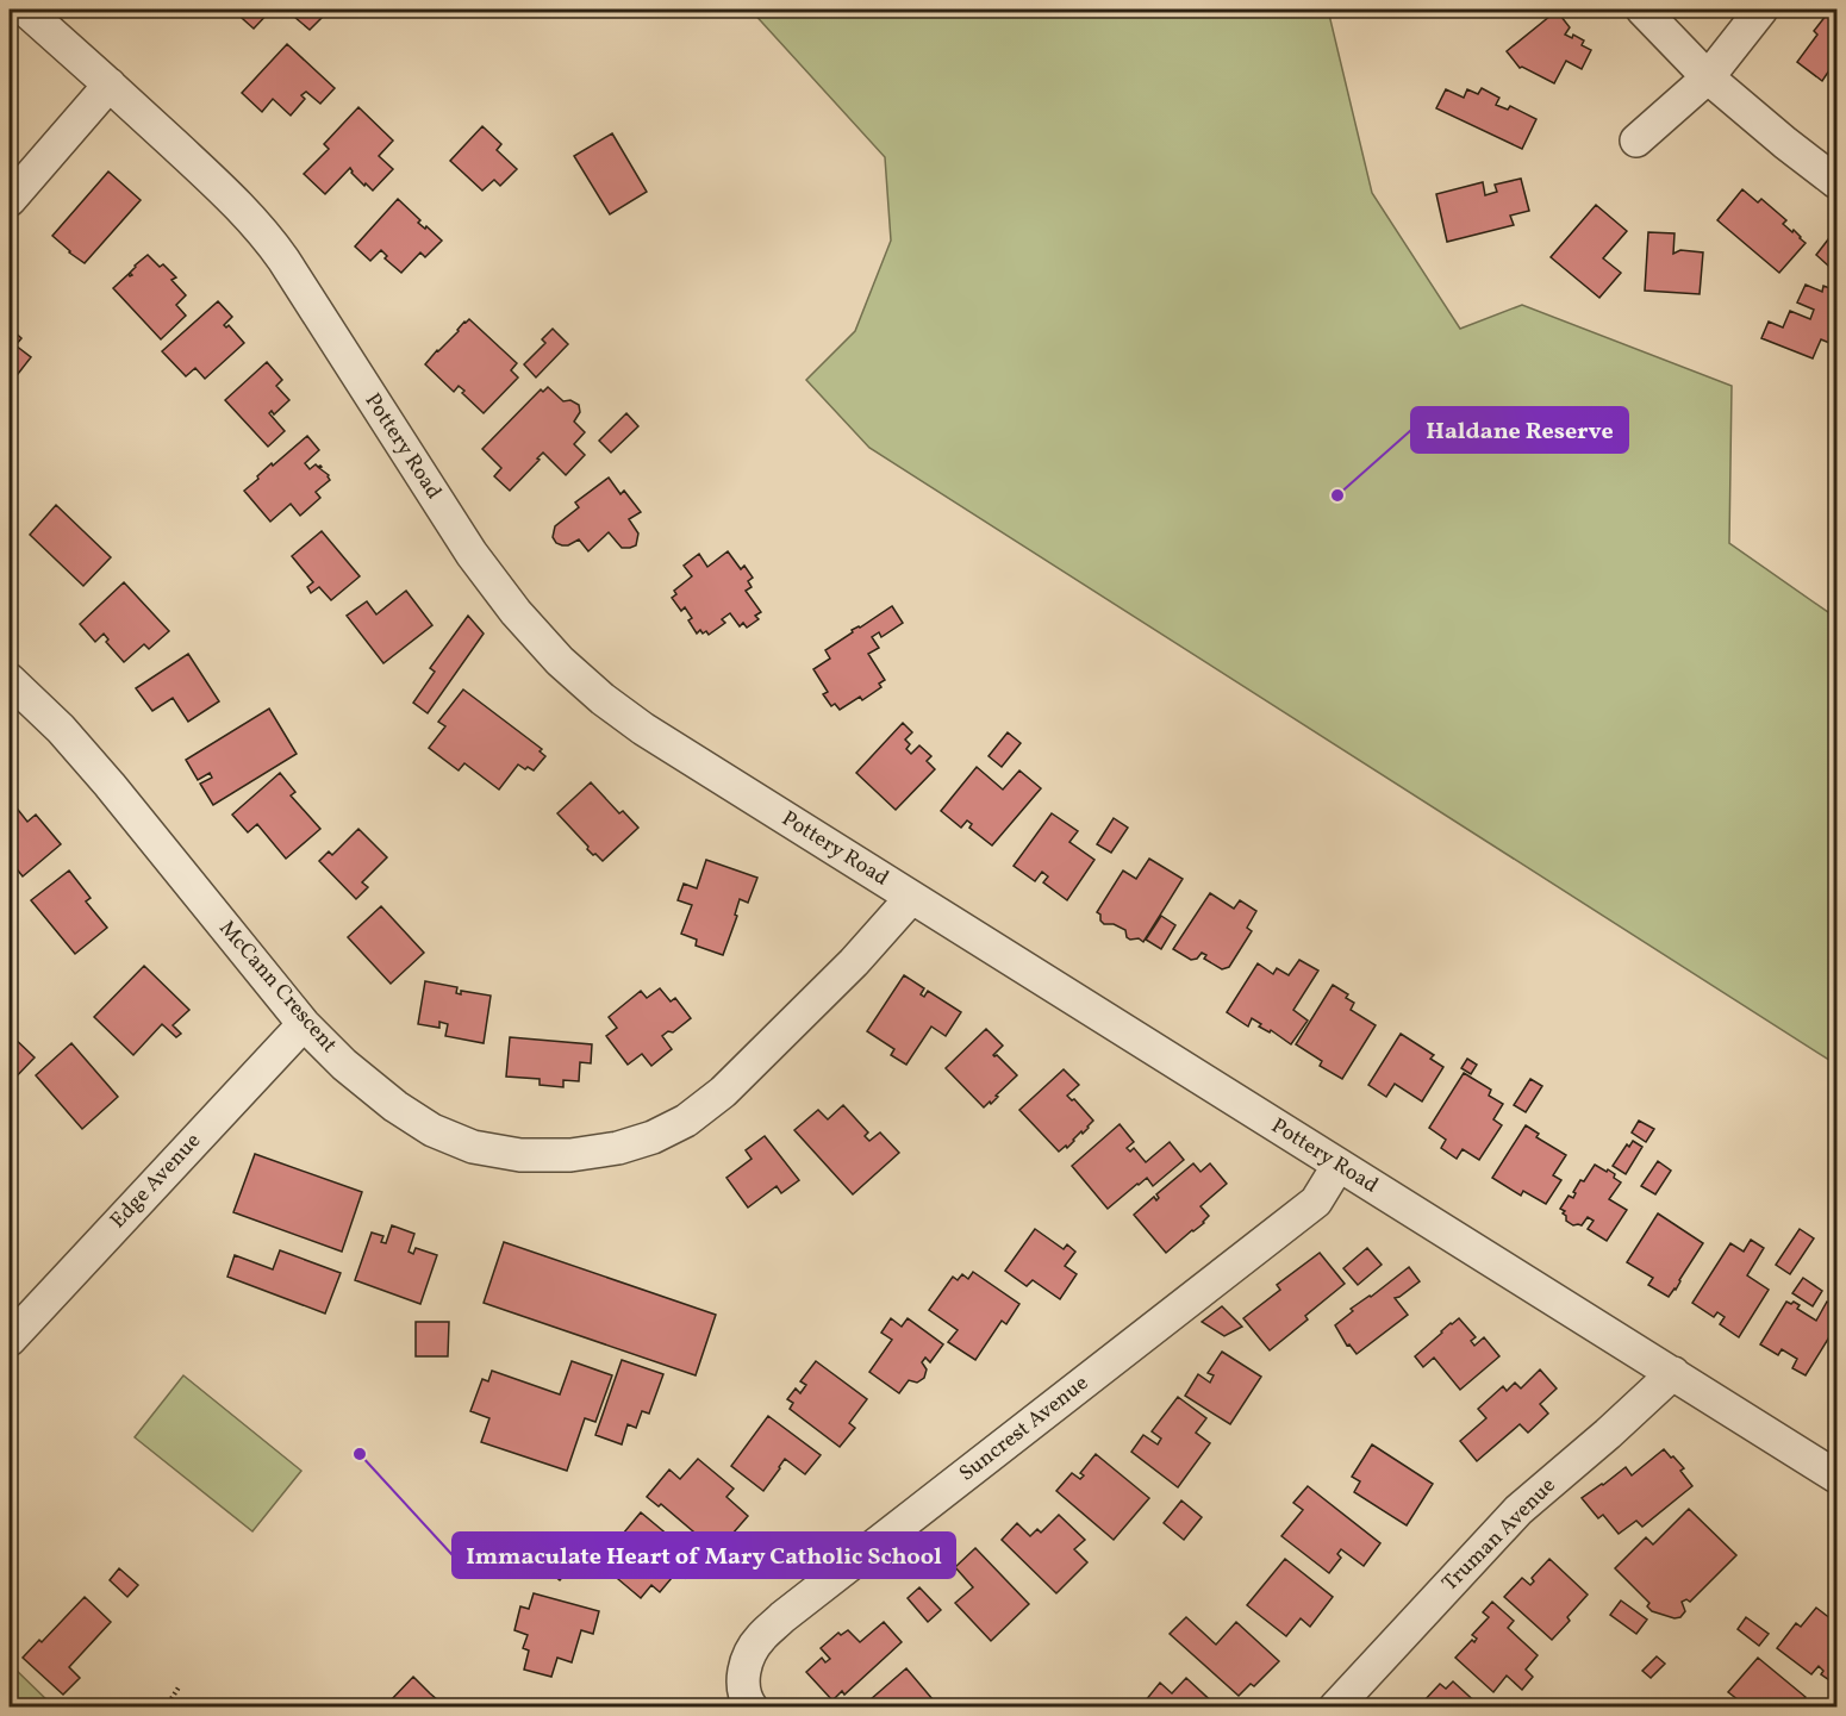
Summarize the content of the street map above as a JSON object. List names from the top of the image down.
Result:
{
  "streets": {
    "street": [
      "Pottery Road",
      "McCann Crescent",
      "Edge Avenue",
      "Suncrest Avenue",
      "Truman Avenue"
    ]
  },
  "crossings": [
    ["Pottery Road", "McCann Crescent"],
    ["Pottery Road", "Suncrest Avenue"],
    ["Pottery Road", "Truman Avenue"],
    ["McCann Crescent", "Edge Avenue"]
  ],
  "places": ["Haldane Reserve", "Immaculate Heart of Mary Catholic School"]
}
